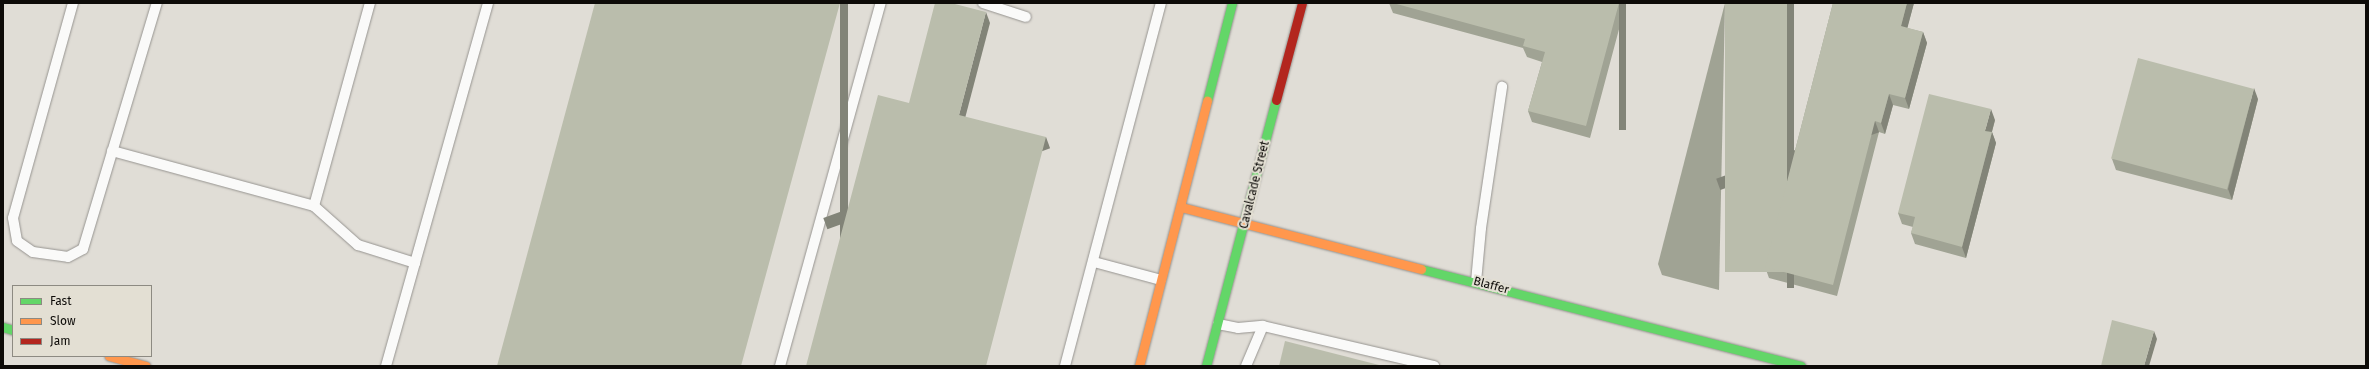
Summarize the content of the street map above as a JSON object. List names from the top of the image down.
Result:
{
  "streets": {
    "main road": ["Cavalcade Street", "Blaffer"]
  },
  "crossings": [
    ["Cavalcade Street", "Blaffer"]
  ],
  "legend": ["Fast", "Slow", "Jam"]
}
